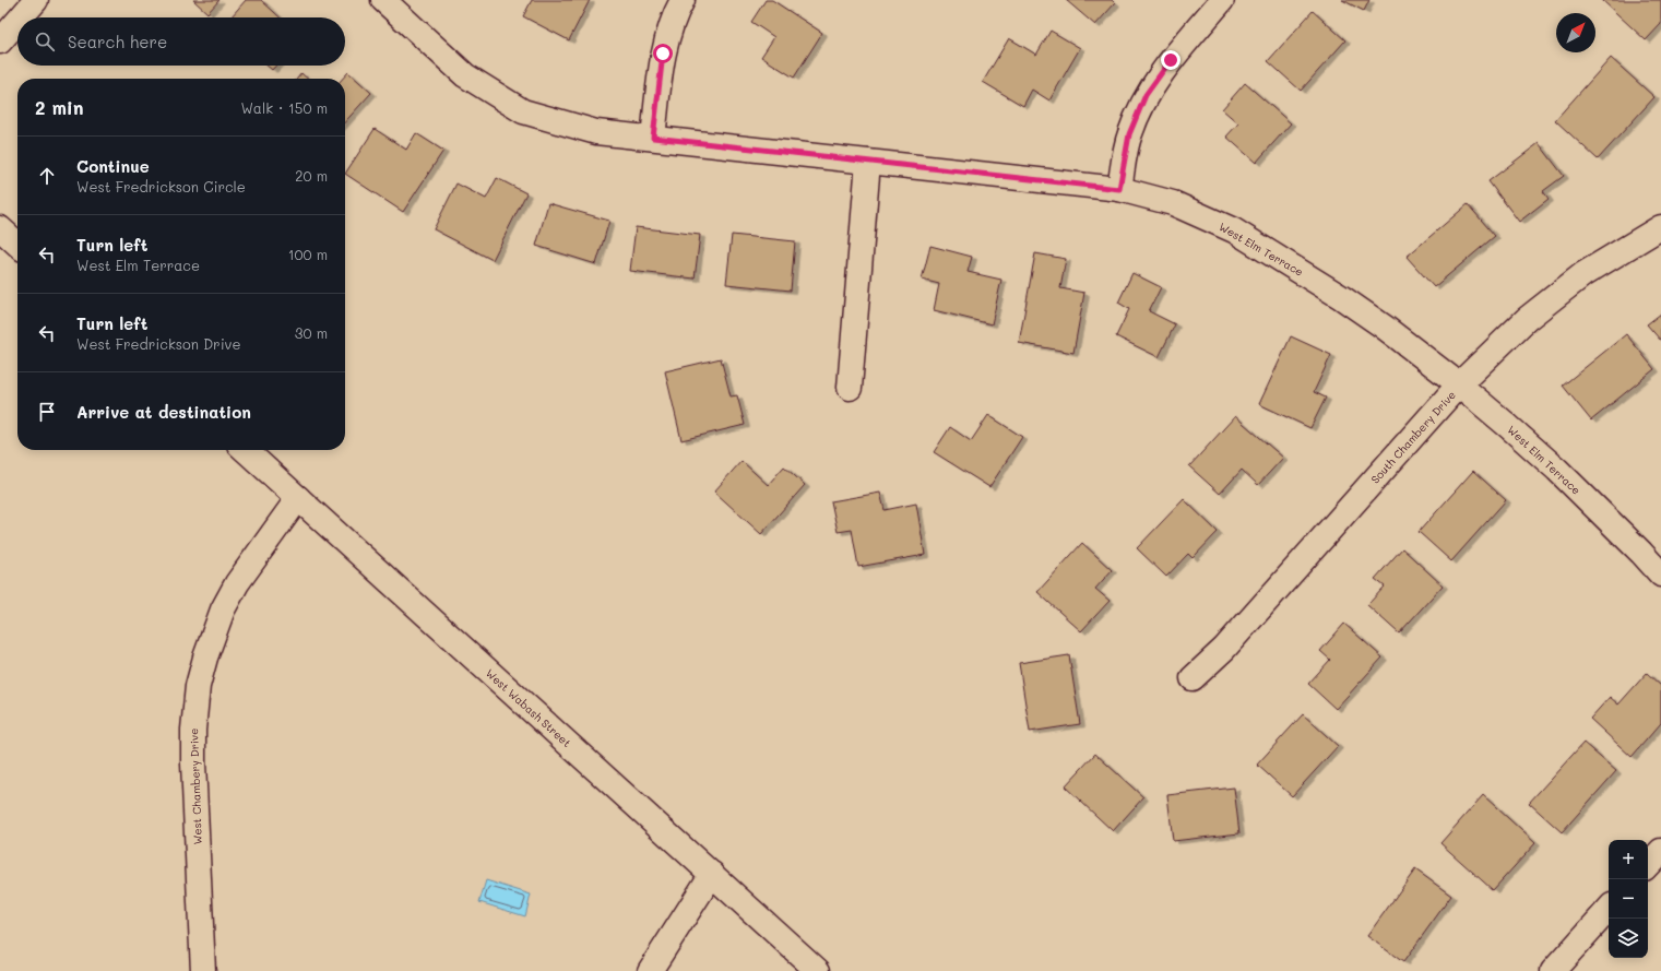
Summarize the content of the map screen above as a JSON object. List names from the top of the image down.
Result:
{
  "streets": {
    "street": [
      "West Elm Terrace",
      "South Chambery Drive",
      "West Wabash Street",
      "West Chambery Drive"
    ]
  },
  "crossings": [
    ["West Elm Terrace", "South Chambery Drive"],
    ["West Wabash Street", "West Chambery Drive"]
  ],
  "north": "top right",
  "page": {
    "search": "Search here",
    "heading": ["2 min", "Walk · 150 m"],
    "list": [
      ["Continue", "West Fredrickson Circle", "20 m"],
      ["Turn left", "West Elm Terrace", "100 m"],
      ["Turn left", "West Fredrickson Drive", "30 m"],
      "Arrive at destination"
    ],
    "map_buttons": ["+", "−"]
  }
}
